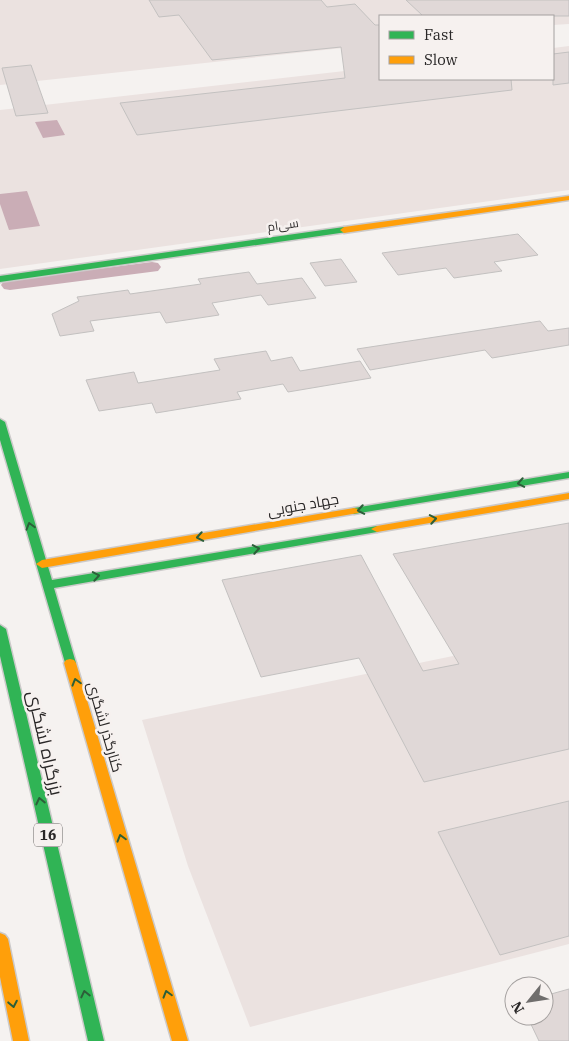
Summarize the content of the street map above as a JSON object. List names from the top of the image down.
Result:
{
  "streets": {
    "main road": [
      "سی‌ام",
      "جهاد جنوبی",
      "کنارگذر لشگری",
      "بزرگراه لشگری",
      "16"
    ]
  },
  "crossings": [
    ["جهاد جنوبی", "کنارگذر لشگری"]
  ],
  "one_way": ["کنارگذر لشگری", "بزرگراه لشگری"],
  "legend": ["Fast", "Slow"],
  "north": "bottom left"
}
